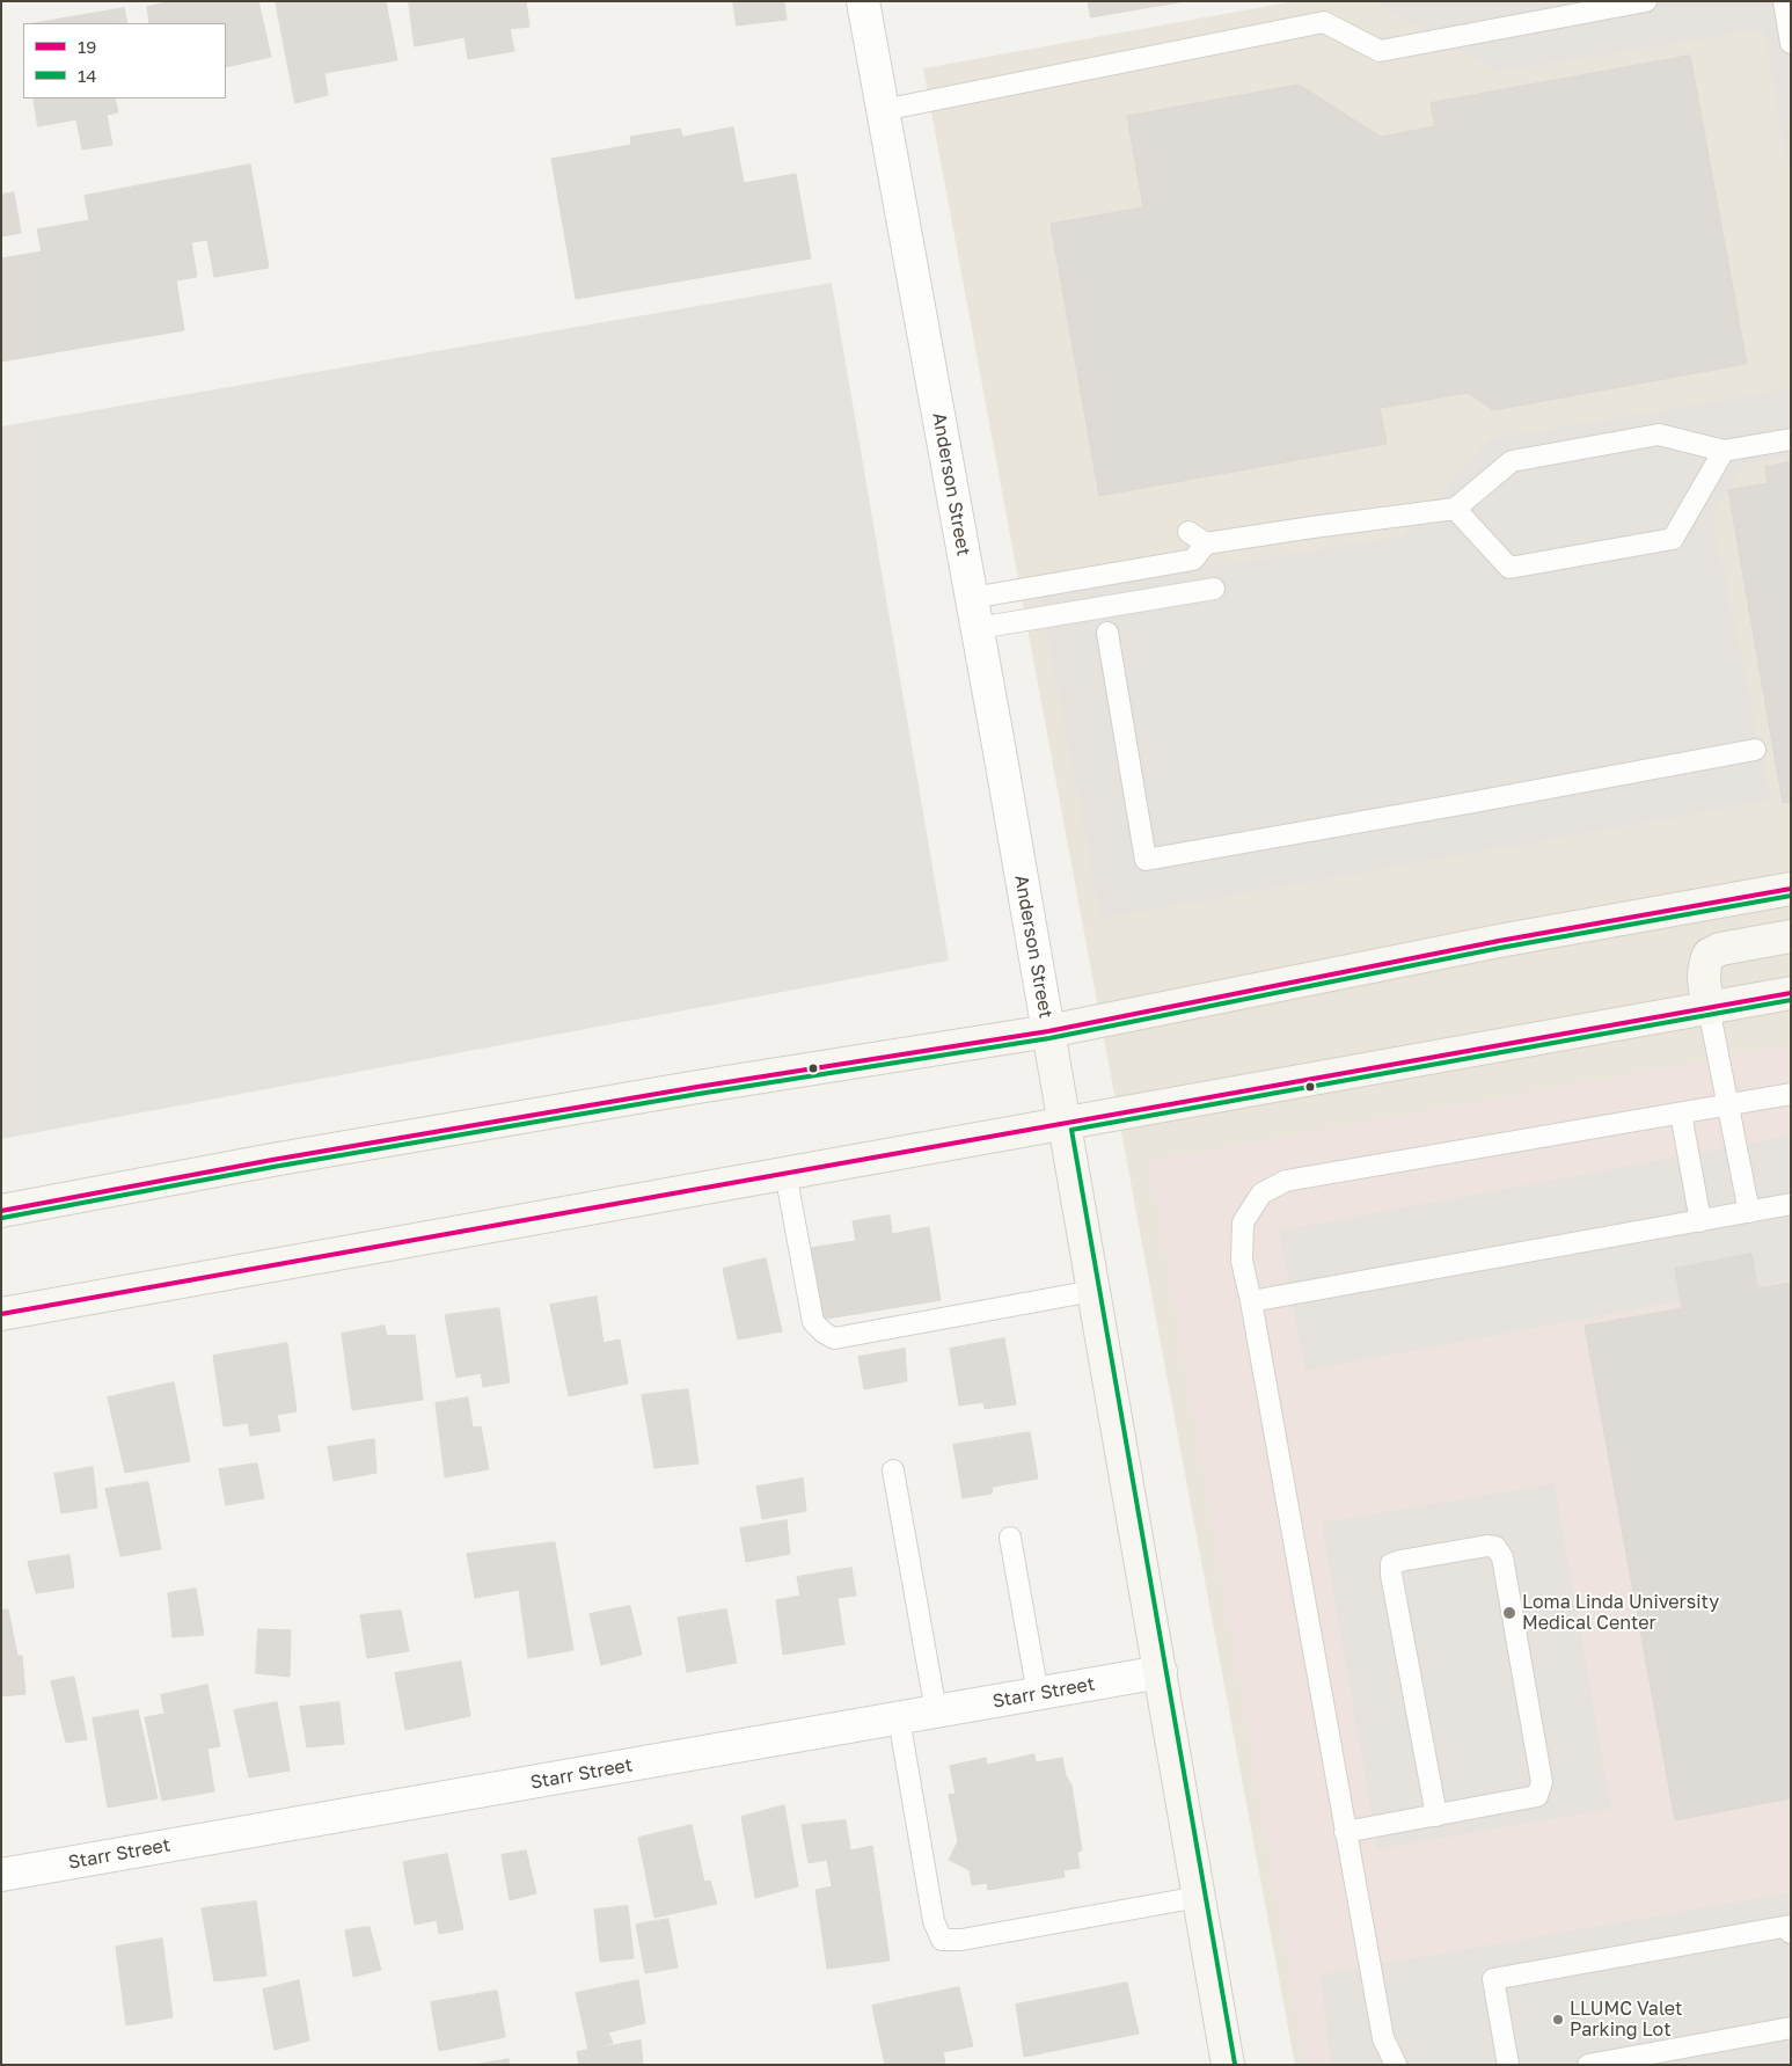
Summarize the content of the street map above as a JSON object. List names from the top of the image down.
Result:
{
  "streets": {
    "main road": ["Anderson Street"],
    "street": ["Starr Street"]
  },
  "crossings": [
    ["Anderson Street", "Starr Street"]
  ],
  "places": ["Loma Linda University Medical Center", "LLUMC Valet Parking Lot"],
  "lines": ["transit line 19", "transit line 14"],
  "legend": ["19", "14"]
}
